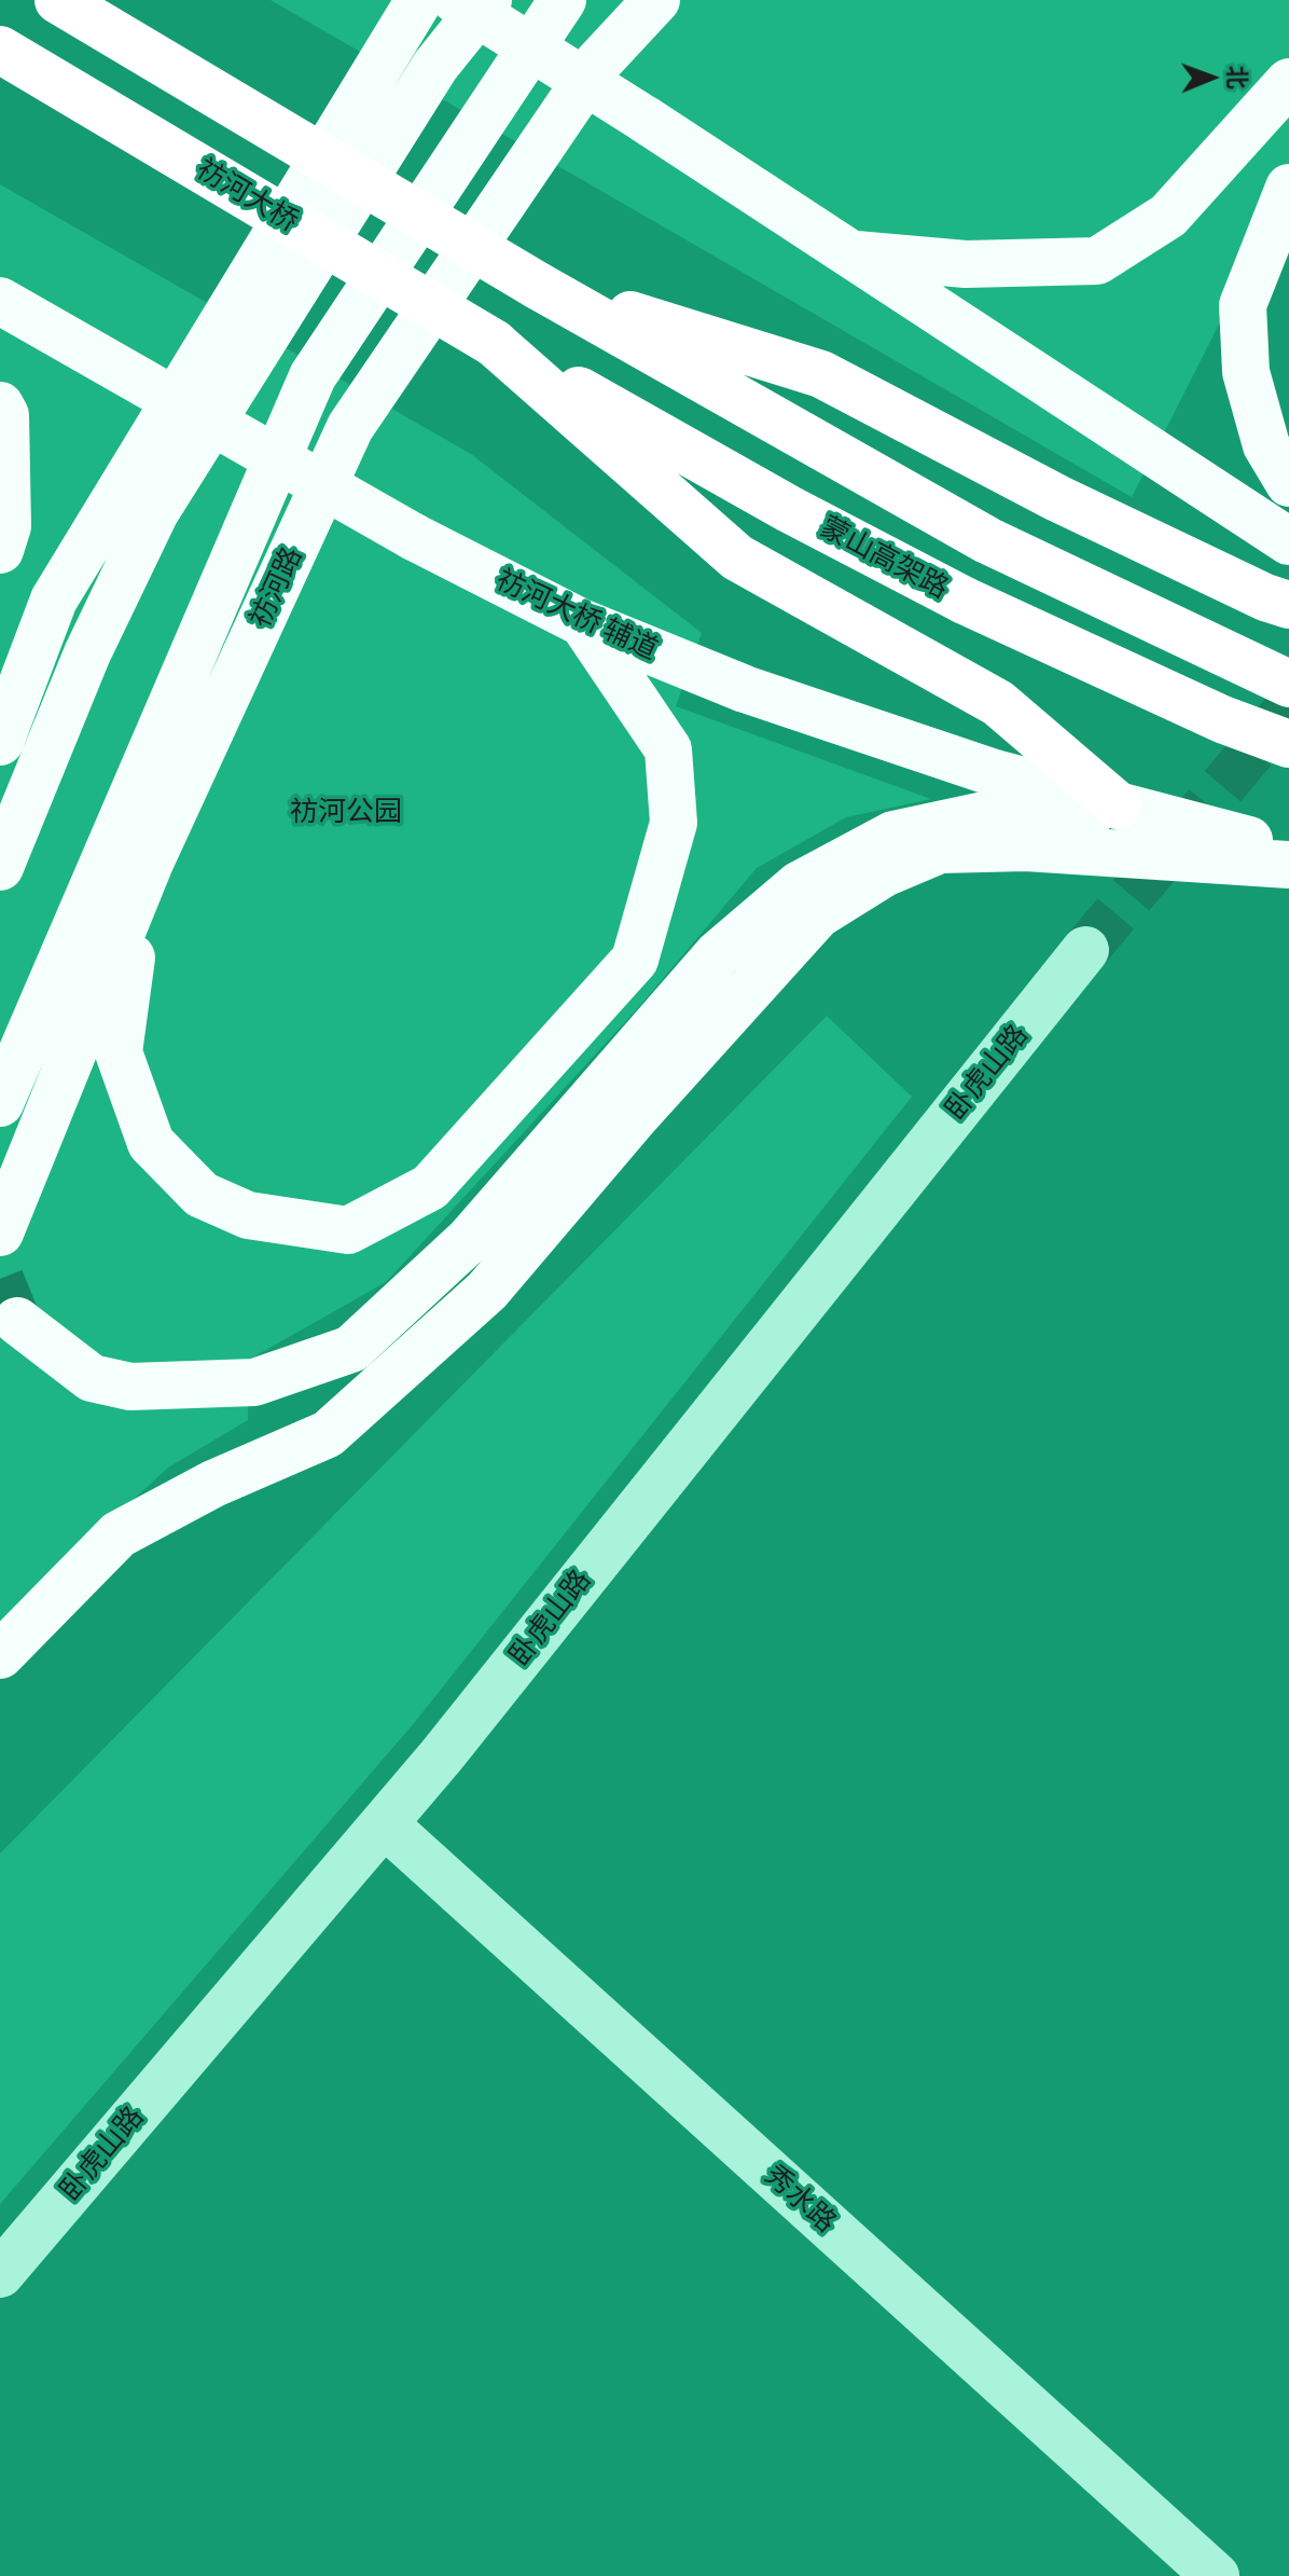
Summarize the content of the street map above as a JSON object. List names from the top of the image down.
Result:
{
  "streets": {
    "highway": ["祊河大桥", "蒙山高架路"],
    "main road": ["祊河路", "祊河大桥 辅道"],
    "street": ["卧虎山路", "秀水路"]
  },
  "crossings": [
    ["祊河大桥", "蒙山高架路"],
    ["卧虎山路", "秀水路"]
  ],
  "parks": ["祊河公园"],
  "north": "right"
}
